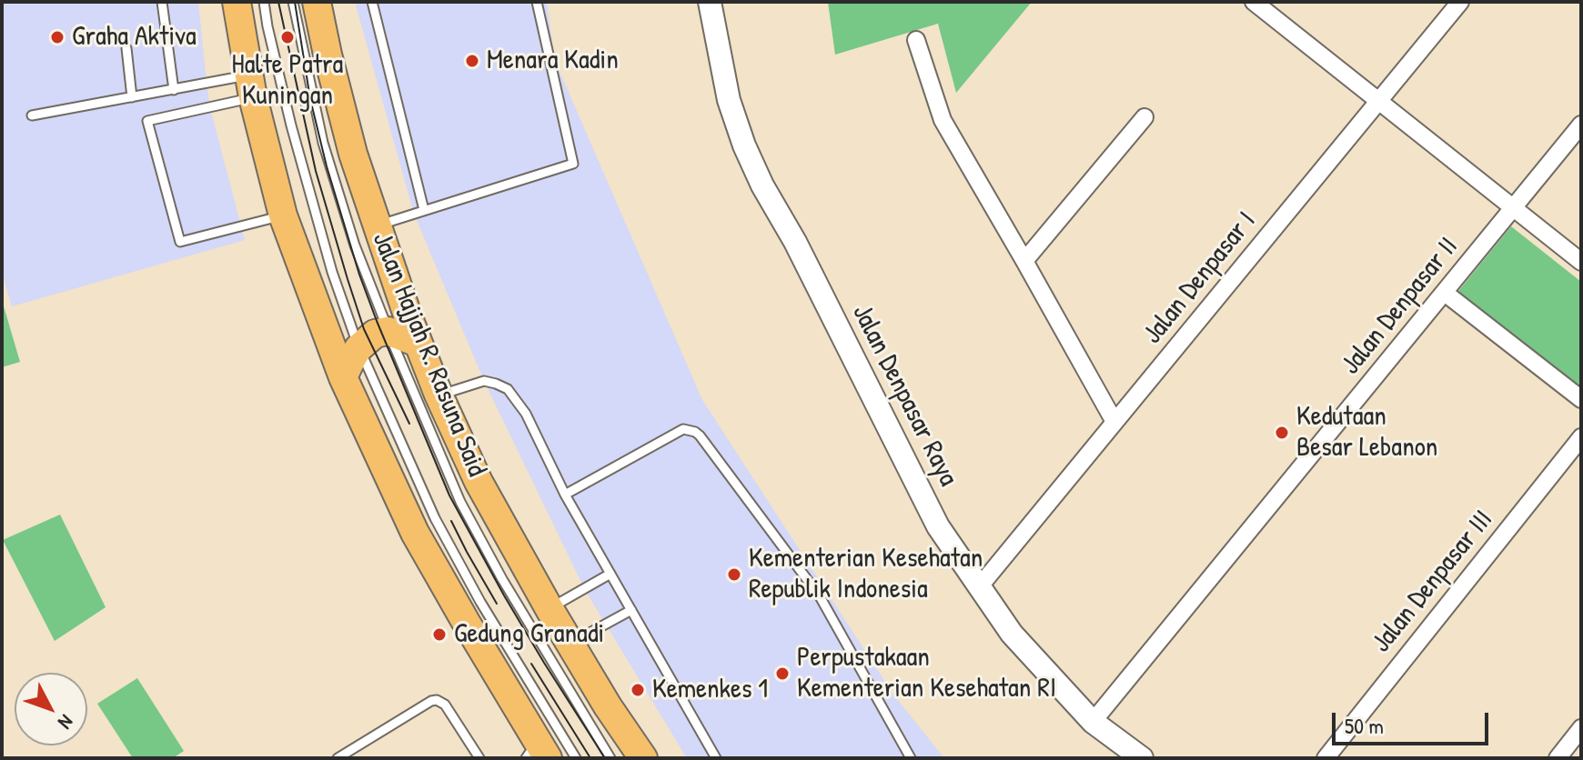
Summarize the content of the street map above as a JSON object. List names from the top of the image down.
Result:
{
  "streets": {
    "main road": ["Jalan Hajjah R. Rasuna Said"],
    "street": [
      "Jalan Denpasar I",
      "Jalan Denpasar II",
      "Jalan Denpasar Raya",
      "Jalan Denpasar III"
    ]
  },
  "crossings": [
    ["Jalan Denpasar I", "Jalan Denpasar Raya"],
    ["Jalan Denpasar II", "Jalan Denpasar Raya"]
  ],
  "places": [
    "Graha Aktiva",
    "Halte Patra Kuningan",
    "Menara Kadin",
    "Kedutaan Besar Lebanon",
    "Kementerian Kesehatan Republik Indonesia",
    "Gedung Granadi",
    "Perpustakaan Kementerian Kesehatan RI",
    "Kemenkes 1"
  ],
  "scale_bar": "50 m",
  "north": "bottom right"
}
